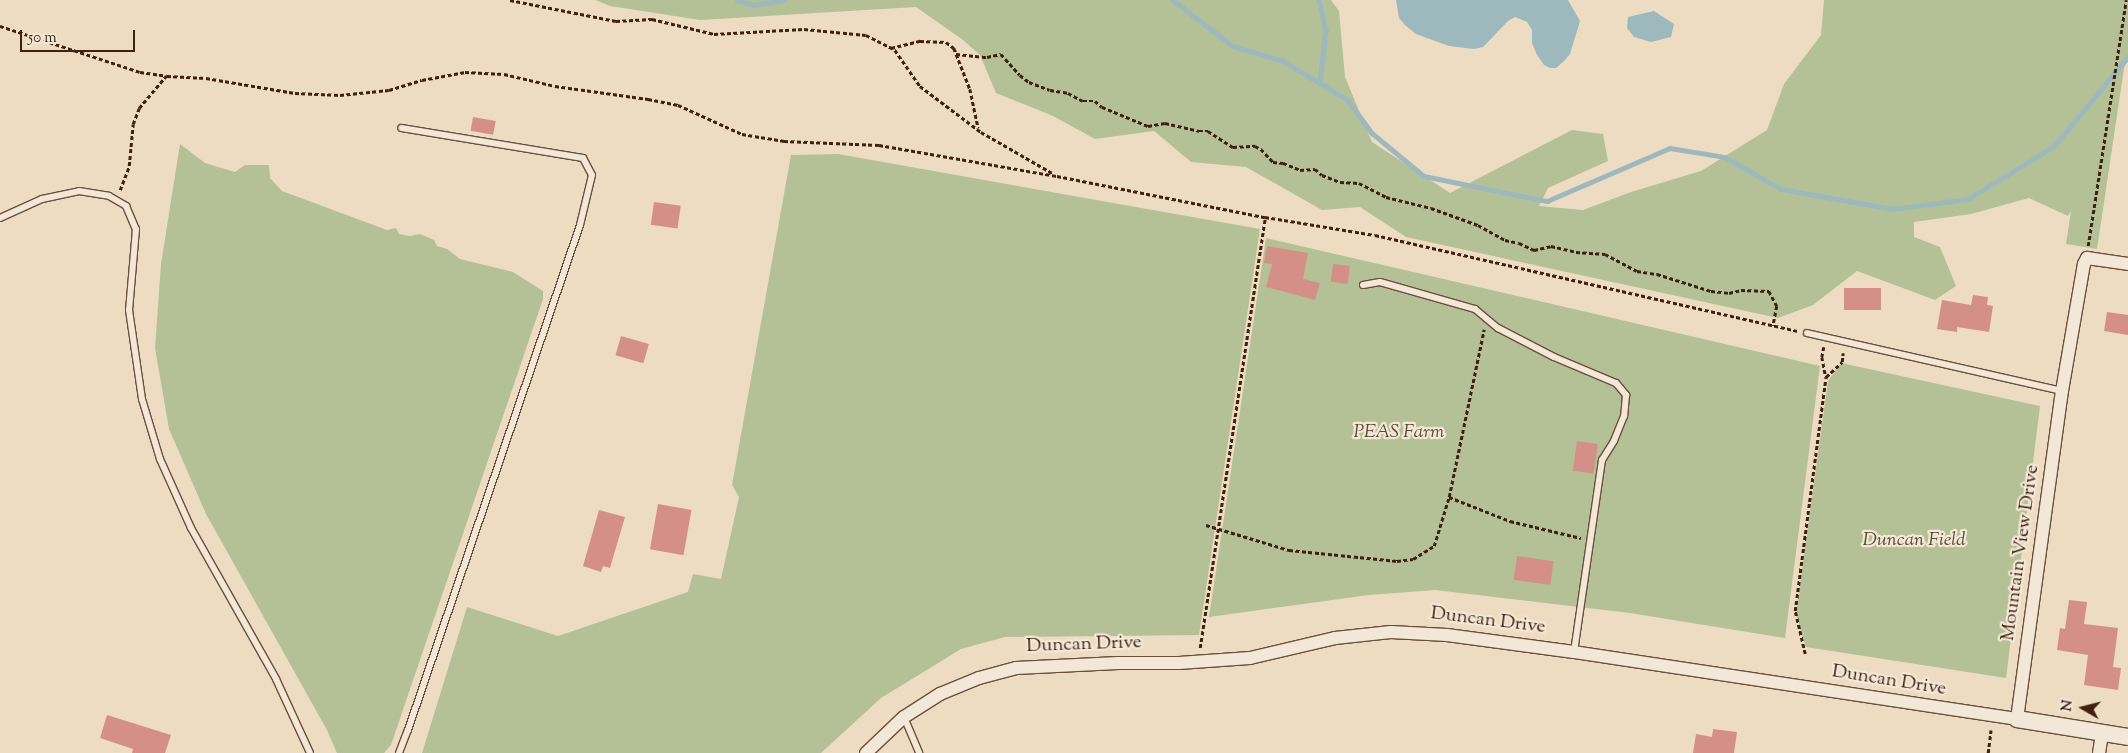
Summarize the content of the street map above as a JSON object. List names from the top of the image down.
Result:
{
  "streets": {
    "street": ["Mountain View Drive", "Duncan Drive"]
  },
  "crossings": [
    ["Mountain View Drive", "Duncan Drive"]
  ],
  "parks": ["PEAS Farm", "Duncan Field"],
  "scale_bar": "50 m",
  "north": "left"
}
